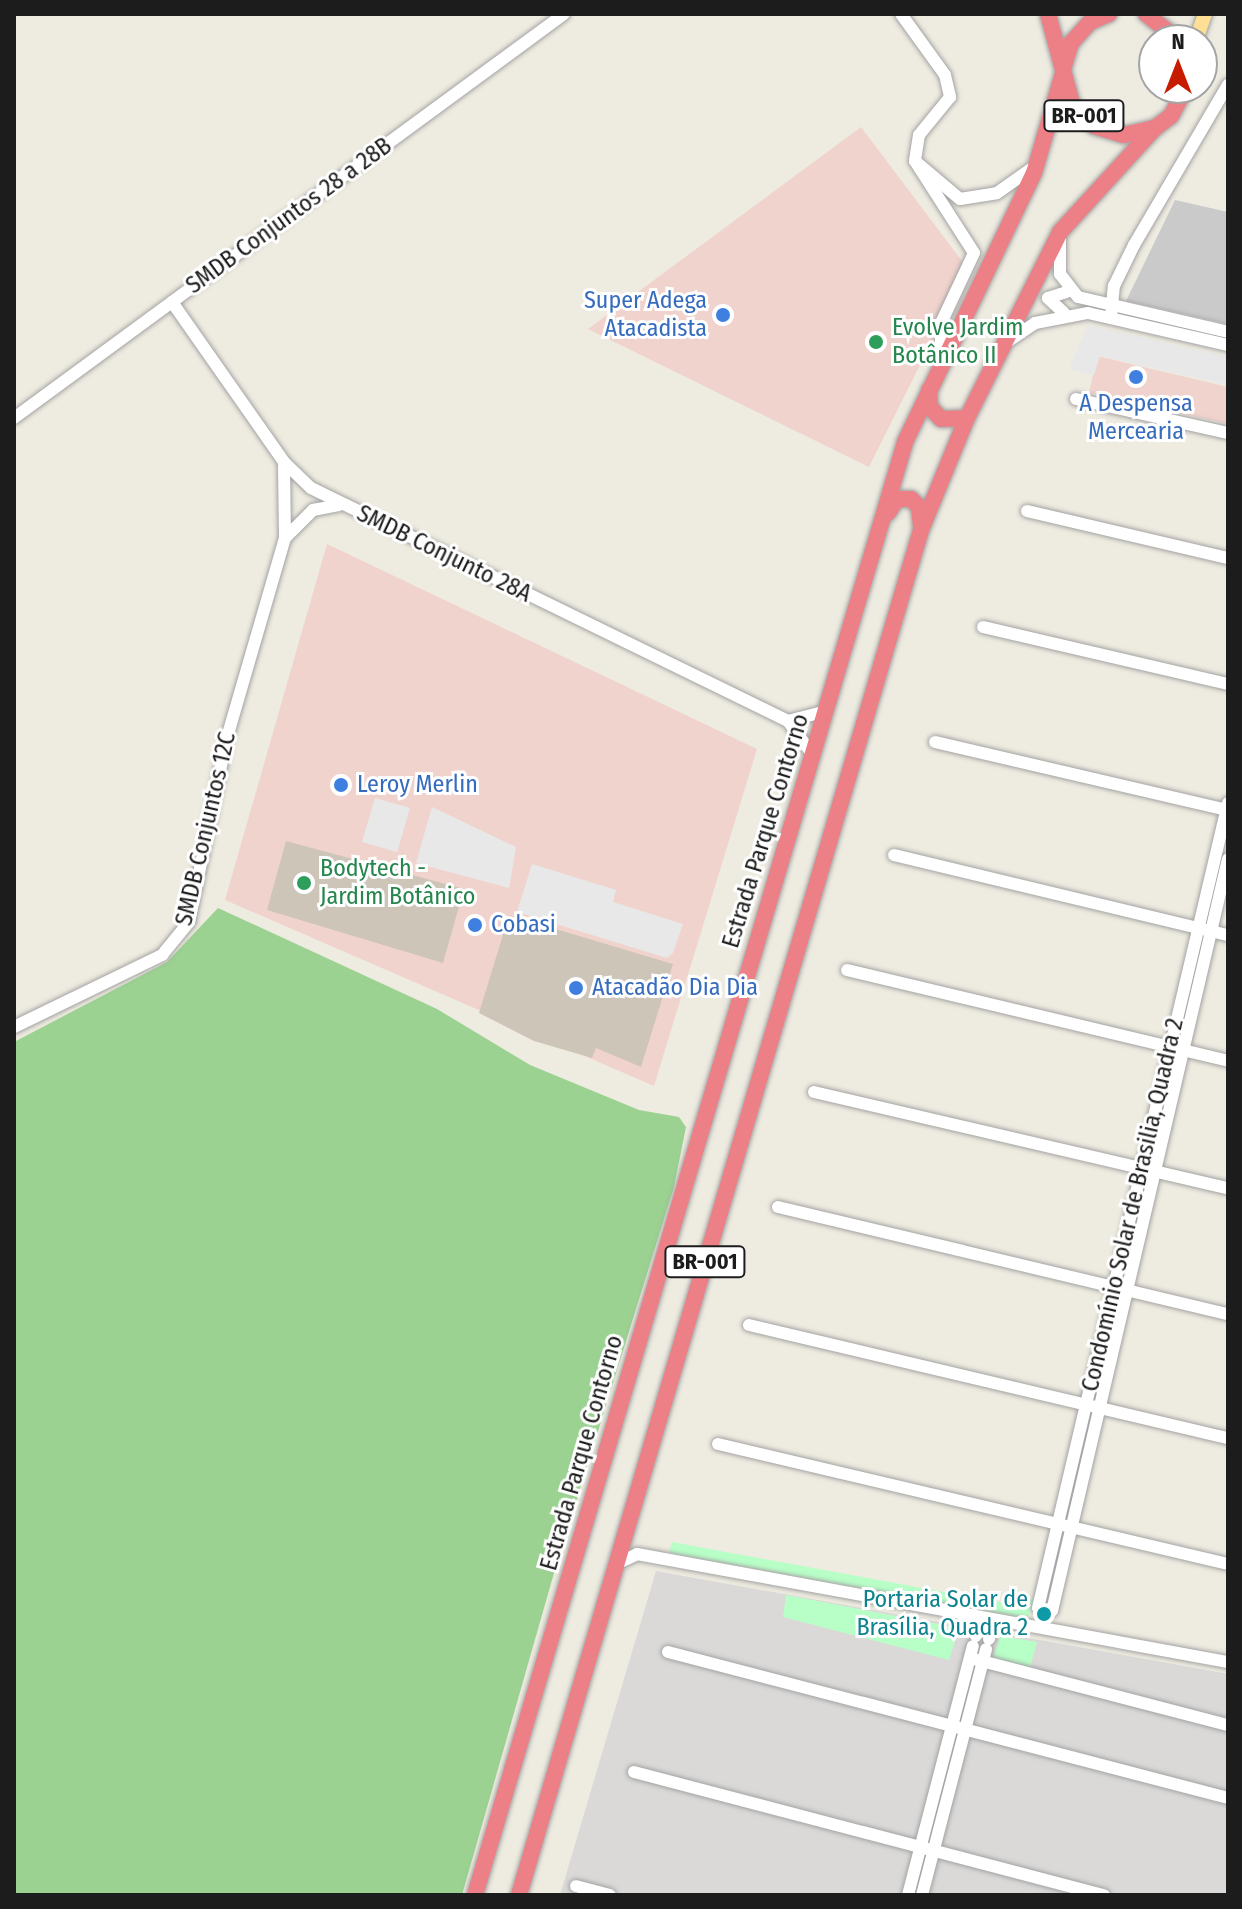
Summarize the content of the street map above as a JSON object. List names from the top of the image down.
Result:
{
  "streets": {
    "highway": ["BR-001", "Estrada Parque Contorno"],
    "street": [
      "SMDB Conjuntos 28 a 28B",
      "SMDB Conjunto 28A",
      "SMDB Conjuntos 12C",
      "Condomínio Solar de Brasilia, Quadra 2"
    ]
  },
  "crossings": [
    ["BR-001", "Estrada Parque Contorno"],
    ["SMDB Conjuntos 28 a 28B", "SMDB Conjunto 28A"],
    ["SMDB Conjunto 28A", "SMDB Conjuntos 12C"]
  ],
  "places": [
    "Super Adega Atacadista",
    "Evolve Jardim Botânico II",
    "A Despensa Mercearia",
    "Leroy Merlin",
    "Bodytech - Jardim Botânico",
    "Cobasi",
    "Atacadão Dia Dia",
    "Portaria Solar de Brasília, Quadra 2"
  ],
  "north": "top"
}
